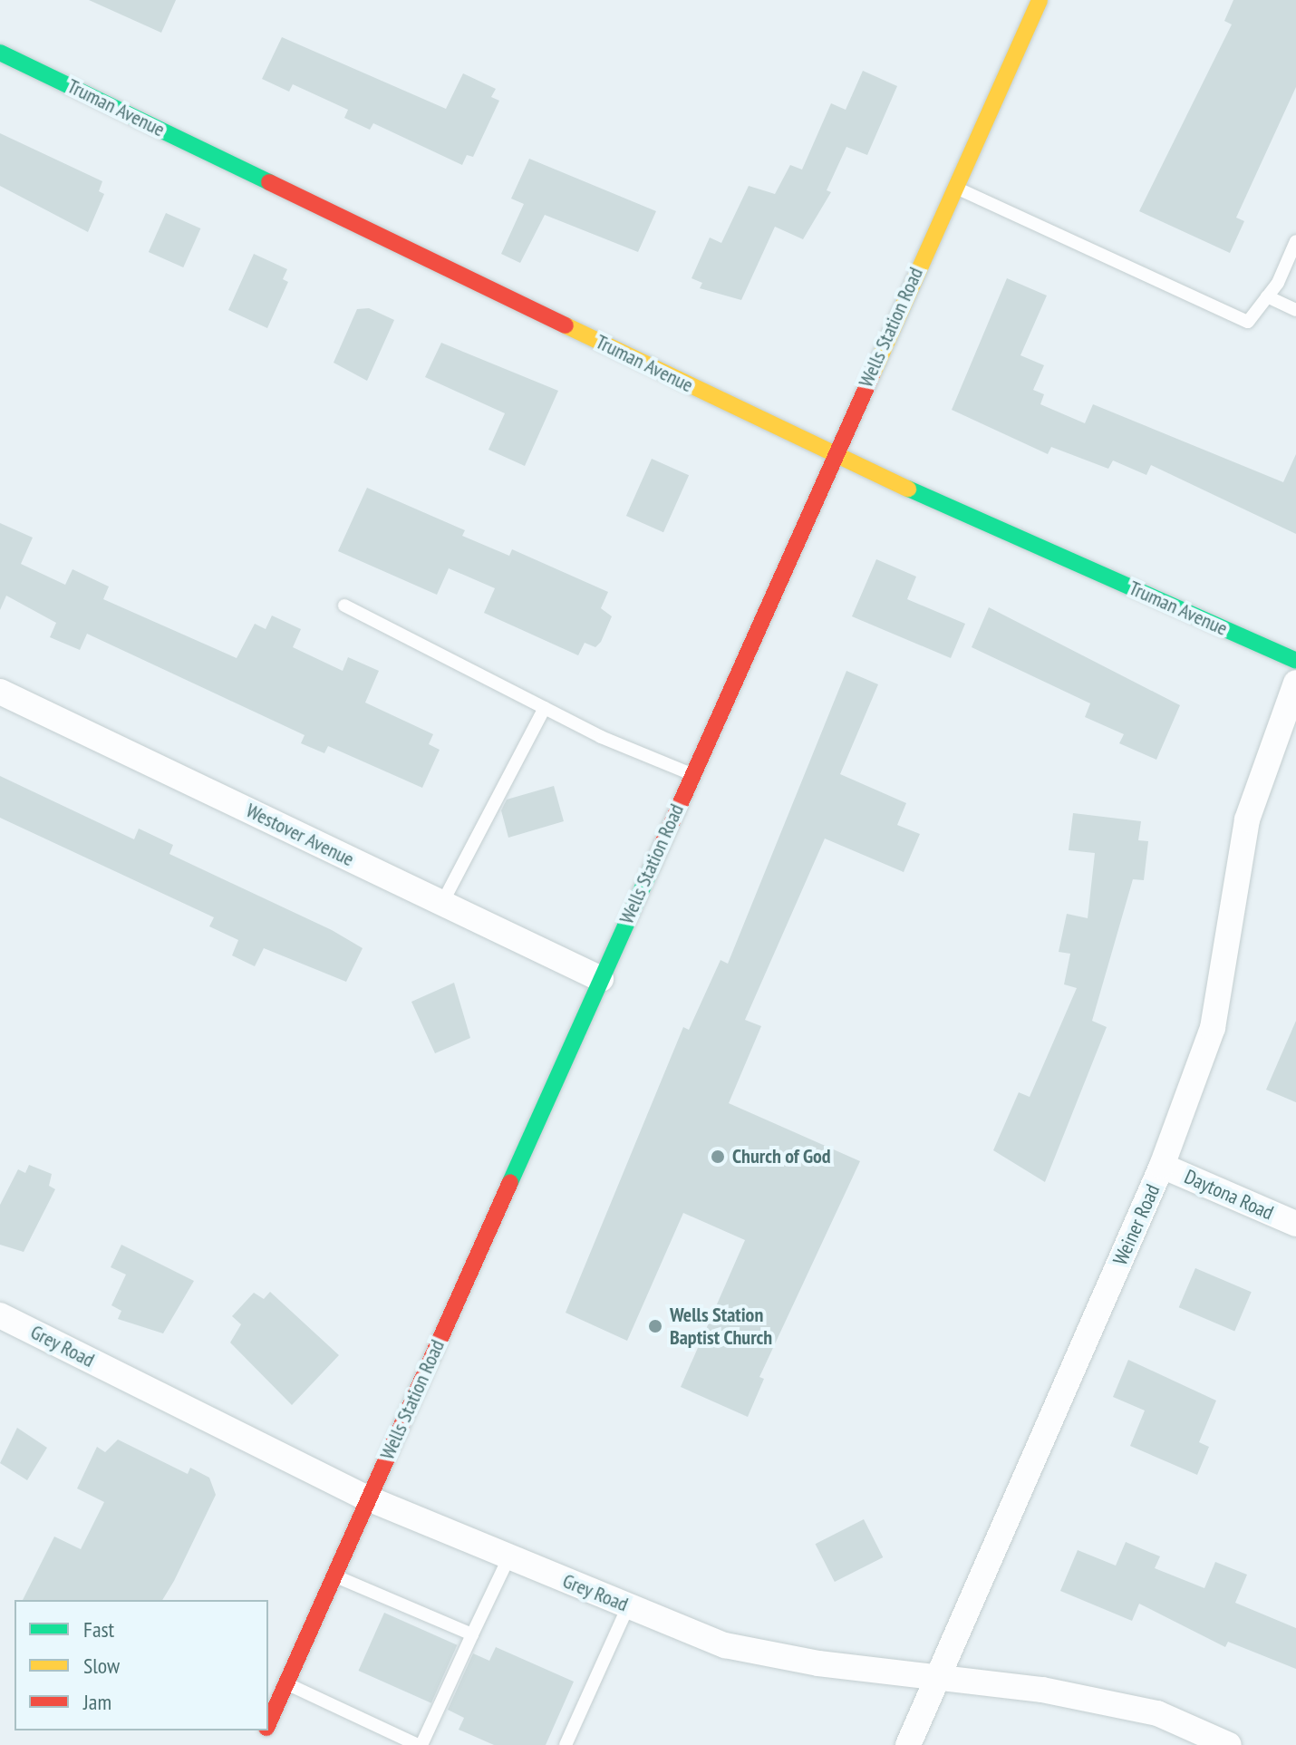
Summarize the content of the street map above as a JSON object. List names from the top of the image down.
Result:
{
  "streets": {
    "street": [
      "Truman Avenue",
      "Wells Station Road",
      "Westover Avenue",
      "Daytona Road",
      "Weiner Road",
      "Grey Road"
    ]
  },
  "crossings": [
    ["Truman Avenue", "Wells Station Road"],
    ["Wells Station Road", "Westover Avenue"],
    ["Wells Station Road", "Grey Road"],
    ["Daytona Road", "Weiner Road"],
    ["Weiner Road", "Grey Road"]
  ],
  "places": ["Church of God", "Wells Station Baptist Church"],
  "legend": ["Fast", "Slow", "Jam"]
}
